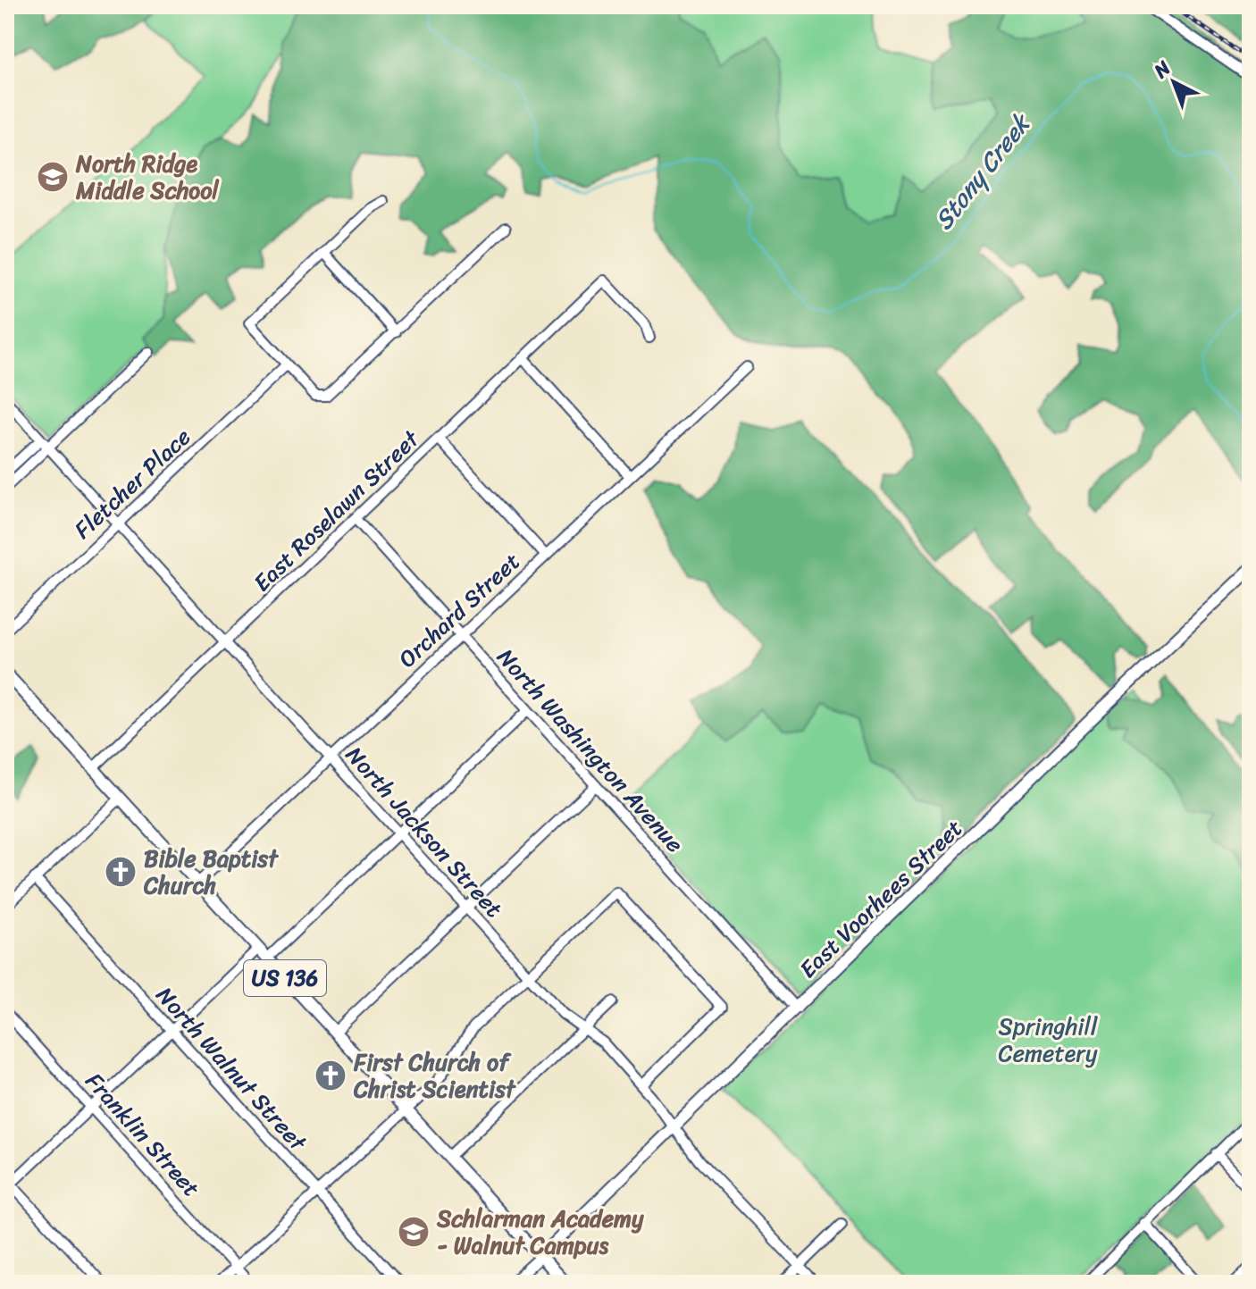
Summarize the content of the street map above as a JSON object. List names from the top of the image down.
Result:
{
  "streets": {
    "main road": ["East Voorhees Street", "US 136"],
    "street": [
      "Fletcher Place",
      "East Roselawn Street",
      "Orchard Street",
      "North Washington Avenue",
      "North Jackson Street",
      "North Walnut Street",
      "Franklin Street"
    ]
  },
  "crossings": [
    ["Fletcher Place", "North Jackson Street"],
    ["East Roselawn Street", "North Washington Avenue"],
    ["East Roselawn Street", "North Jackson Street"],
    ["East Roselawn Street", "US 136"],
    ["Orchard Street", "North Washington Avenue"],
    ["Orchard Street", "North Jackson Street"],
    ["Orchard Street", "US 136"],
    ["North Washington Avenue", "East Voorhees Street"],
    ["North Jackson Street", "East Voorhees Street"],
    ["East Voorhees Street", "US 136"]
  ],
  "water": ["Stony Creek"],
  "parks": ["Springhill Cemetery"],
  "places": {
    "school or university": ["North Ridge Middle School", "Schlarman Academy - Walnut Campus"],
    "church": ["Bible Baptist Church", "First Church of Christ Scientist"]
  },
  "north": "top left"
}
